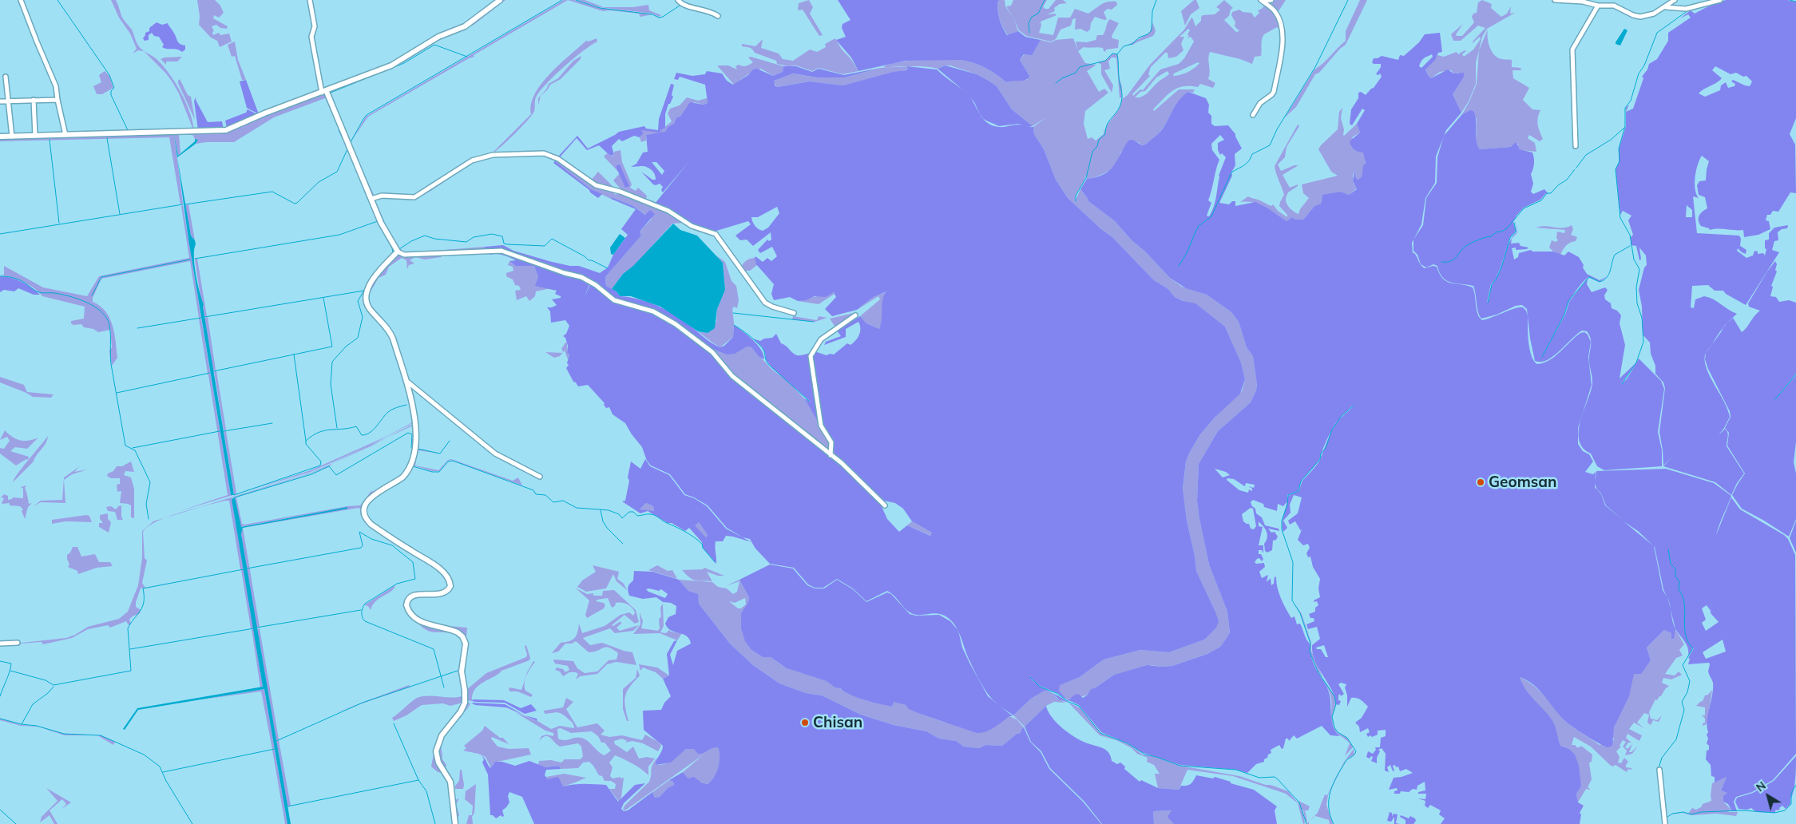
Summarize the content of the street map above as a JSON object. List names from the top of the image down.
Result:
{
  "places": ["Geomsan", "Chisan"],
  "north": "top left"
}
